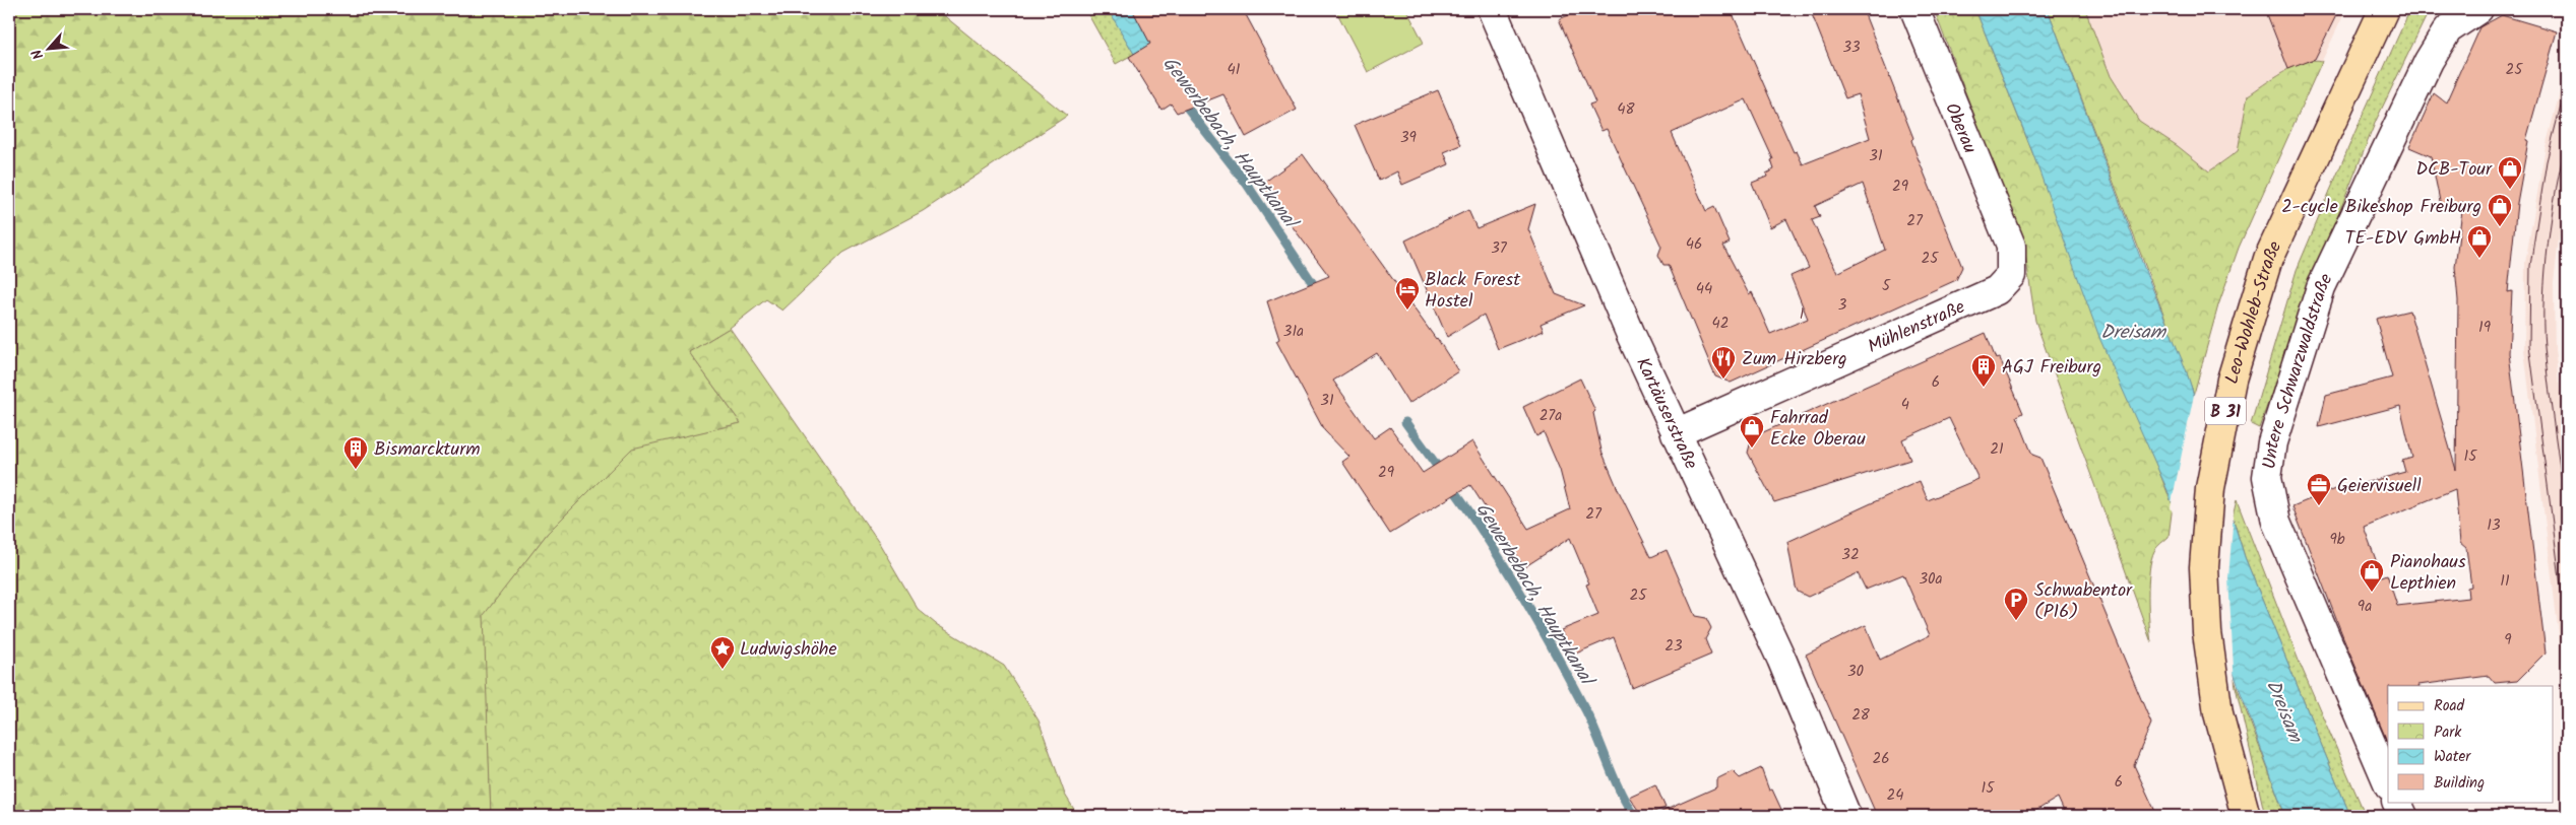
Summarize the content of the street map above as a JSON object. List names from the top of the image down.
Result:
{
  "streets": {
    "main road": ["Leo-Wohleb-Straße", "B 31"],
    "street": [
      "Oberau",
      "Mühlenstraße",
      "Untere Schwarzwaldstraße",
      "Kartäuserstraße"
    ]
  },
  "crossings": [
    ["Oberau", "Mühlenstraße"],
    ["Mühlenstraße", "Kartäuserstraße"]
  ],
  "water": ["Gewerbebach, Hauptkanal", "Dreisam"],
  "places": {
    "shop": [
      "DCB-Tour",
      "2-cycle Bikeshop Freiburg",
      "TE-EDV GmbH",
      "Fahrrad Ecke Oberau",
      "Pianohaus Lepthien"
    ],
    "hotel": ["Black Forest Hostel"],
    "restaurant": ["Zum Hirzberg"],
    "building": ["AGJ Freiburg", "Bismarckturm"],
    "office": ["Geiervisuell"],
    "parking": ["Schwabentor (P16)"],
    "place": ["Ludwigshöhe"]
  },
  "house_numbers": [
    "33",
    "41",
    "25",
    "48",
    "39",
    "31",
    "29",
    "27",
    "46",
    "37",
    "25",
    "5",
    "44",
    "3",
    "1",
    "42",
    "19",
    "31a",
    "6",
    "31",
    "4",
    "27a",
    "21",
    "15",
    "29",
    "27",
    "13",
    "9b",
    "32",
    "30a",
    "11",
    "25",
    "9a",
    "9",
    "23",
    "30",
    "28",
    "26",
    "6",
    "15",
    "24"
  ],
  "legend": [
    "Road",
    "Park",
    "Water",
    "Building"
  ],
  "north": "bottom left"
}
